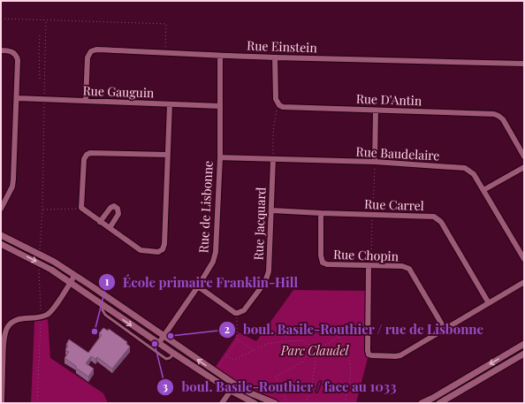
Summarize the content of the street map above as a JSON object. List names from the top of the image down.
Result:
{
  "streets": {
    "street": [
      "Rue Einstein",
      "Rue Gauguin",
      "Rue D'Antin",
      "Rue Baudelaire",
      "Rue Carrel",
      "Rue de Lisbonne",
      "Rue Jacquard",
      "Rue Chopin"
    ]
  },
  "crossings": [
    ["Rue Einstein", "Rue Gauguin"],
    ["Rue Einstein", "Rue de Lisbonne"],
    ["Rue Gauguin", "Rue de Lisbonne"],
    ["Rue Baudelaire", "Rue de Lisbonne"],
    ["Rue Baudelaire", "Rue Jacquard"],
    ["Rue Carrel", "Rue Jacquard"],
    ["Rue Carrel", "Rue Chopin"]
  ],
  "parks": ["Parc Claudel"],
  "places": ["École primaire Franklin-Hill", "boul. Basile-Routhier / rue de Lisbonne", "boul. Basile-Routhier / face au 1033"]
}
